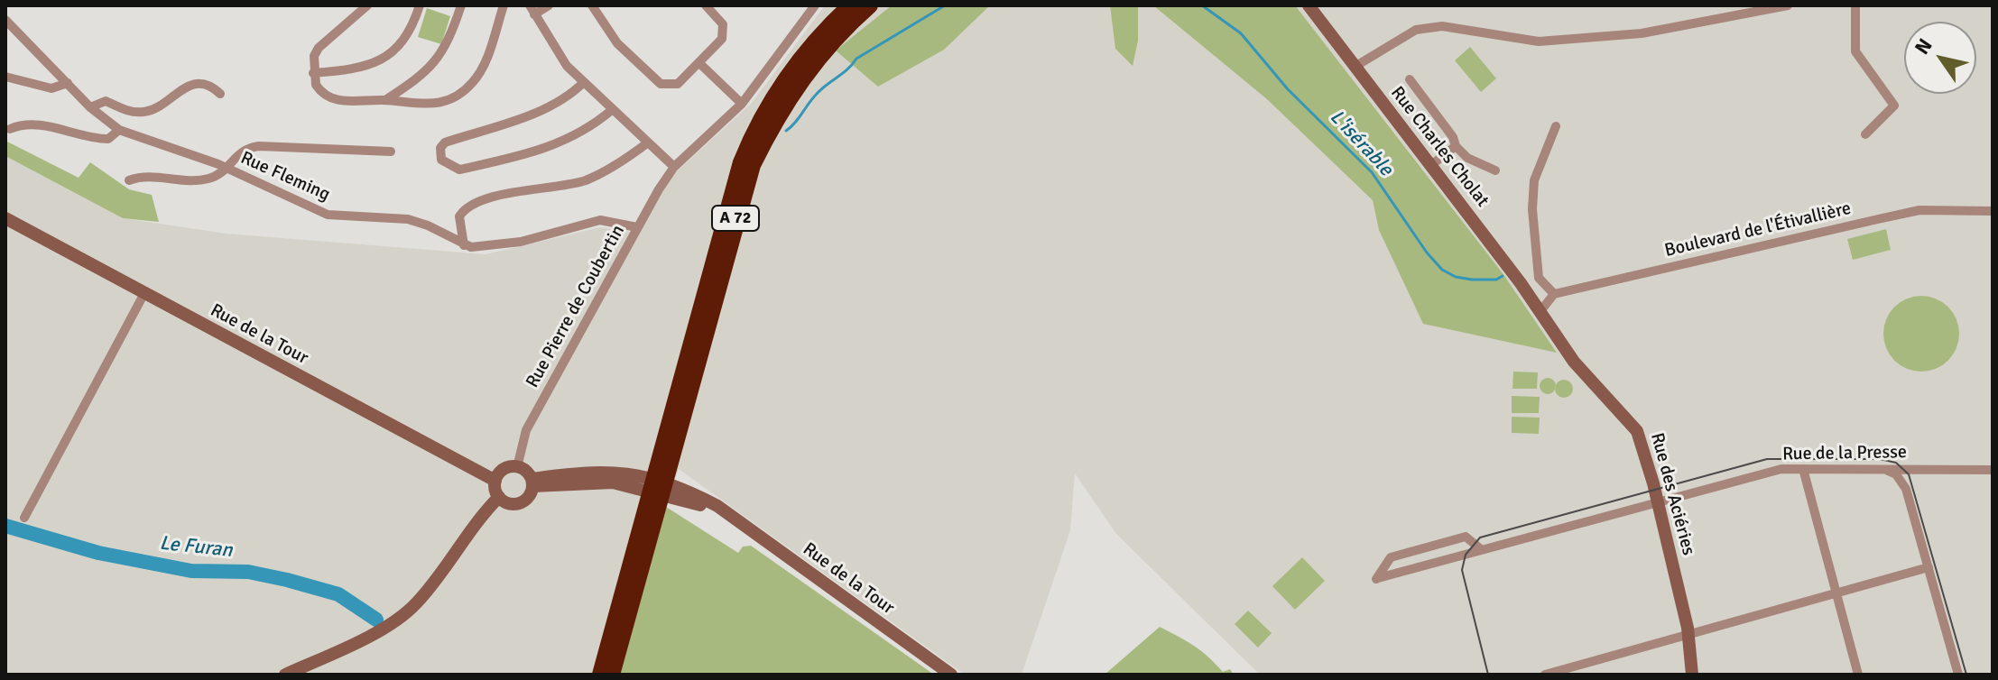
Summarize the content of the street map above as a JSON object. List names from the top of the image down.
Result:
{
  "streets": {
    "highway": ["A 72"],
    "street": [
      "Rue Charles Cholat",
      "Rue Fleming",
      "Boulevard de l'Étivallière",
      "Rue Pierre de Coubertin",
      "Rue de la Tour",
      "Rue de la Presse",
      "Rue des Aciéries"
    ]
  },
  "crossings": [
    ["Rue Charles Cholat", "Rue des Aciéries"],
    ["Rue Pierre de Coubertin", "Rue de la Tour"],
    ["Rue de la Presse", "Rue des Aciéries"]
  ],
  "water": ["L'isérable", "Le Furan"],
  "north": "top left"
}
